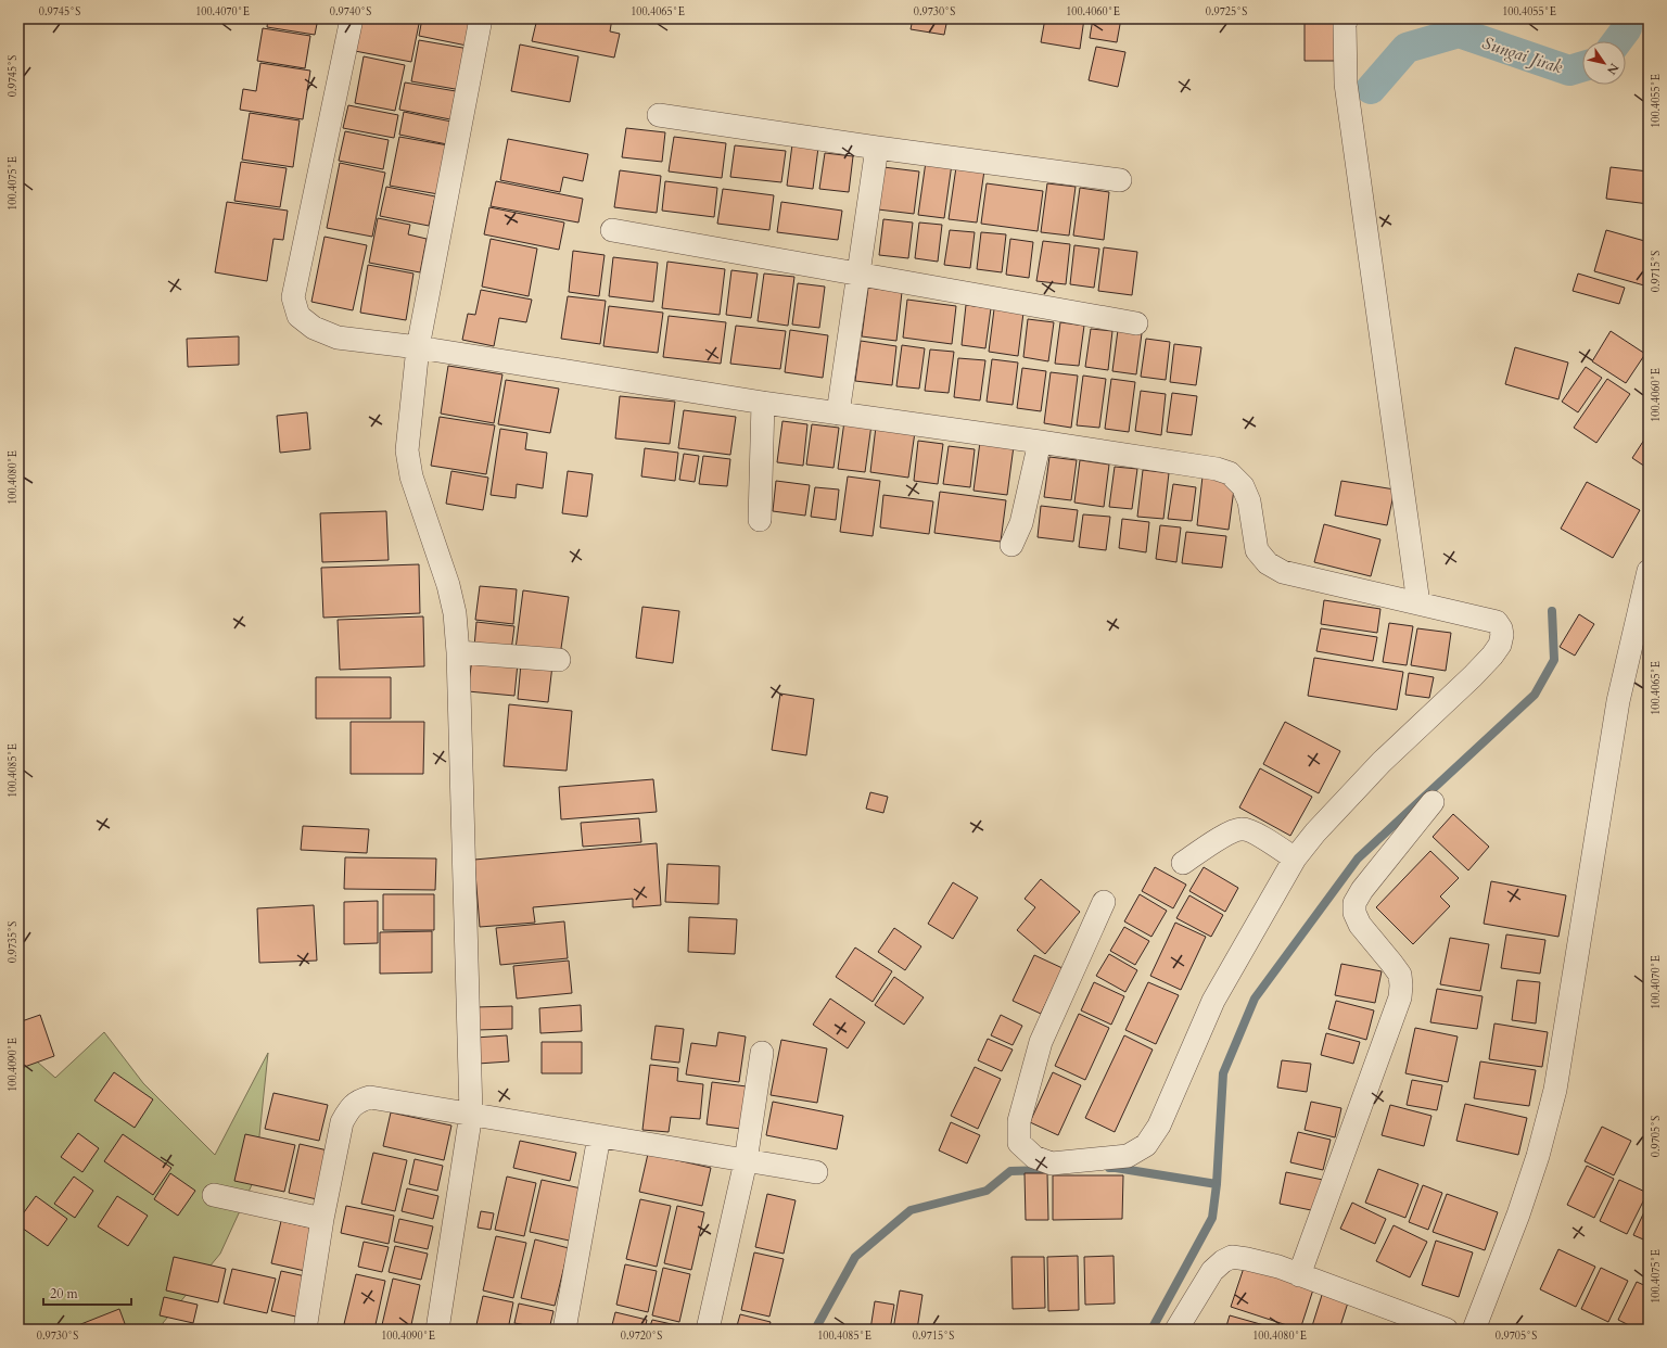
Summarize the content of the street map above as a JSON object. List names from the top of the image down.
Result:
{
  "water": ["Sungai Jirak"],
  "scale_bar": "20 m",
  "north": "bottom right",
  "coordinates": [
    "0.9745°S",
    "100.4070°E",
    "0.9740°S",
    "100.4065°E",
    "0.9730°S",
    "100.4060°E",
    "0.9725°S",
    "100.4055°E",
    "100.4075°E",
    "0.9715°S",
    "100.4080°E",
    "100.4085°E",
    "0.9735°S",
    "100.4090°E",
    "0.9705°S",
    "0.9720°S"
  ]
}
